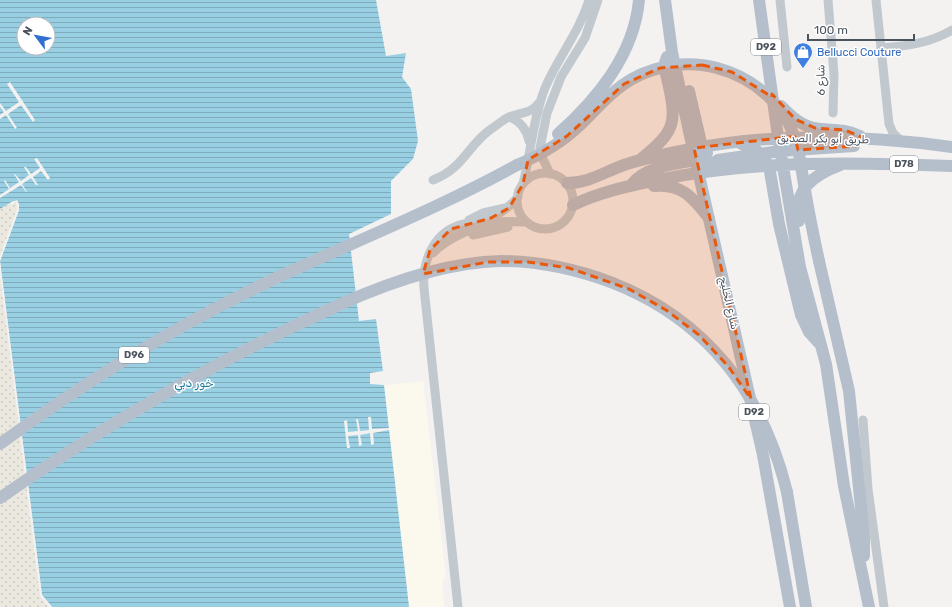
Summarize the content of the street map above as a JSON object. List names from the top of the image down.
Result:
{
  "streets": {
    "main road": [
      "D92",
      "طريق أبو بكر الصديق",
      "D78",
      "شارع الخليج",
      "D96"
    ],
    "street": ["شارع 6"]
  },
  "crossings": [
    ["D92", "طريق أبو بكر الصديق"],
    ["طريق أبو بكر الصديق", "شارع الخليج"]
  ],
  "water": ["خور دبي"],
  "places": {
    "shop": ["Bellucci Couture"]
  },
  "scale_bar": "100 m",
  "north": "top left"
}
